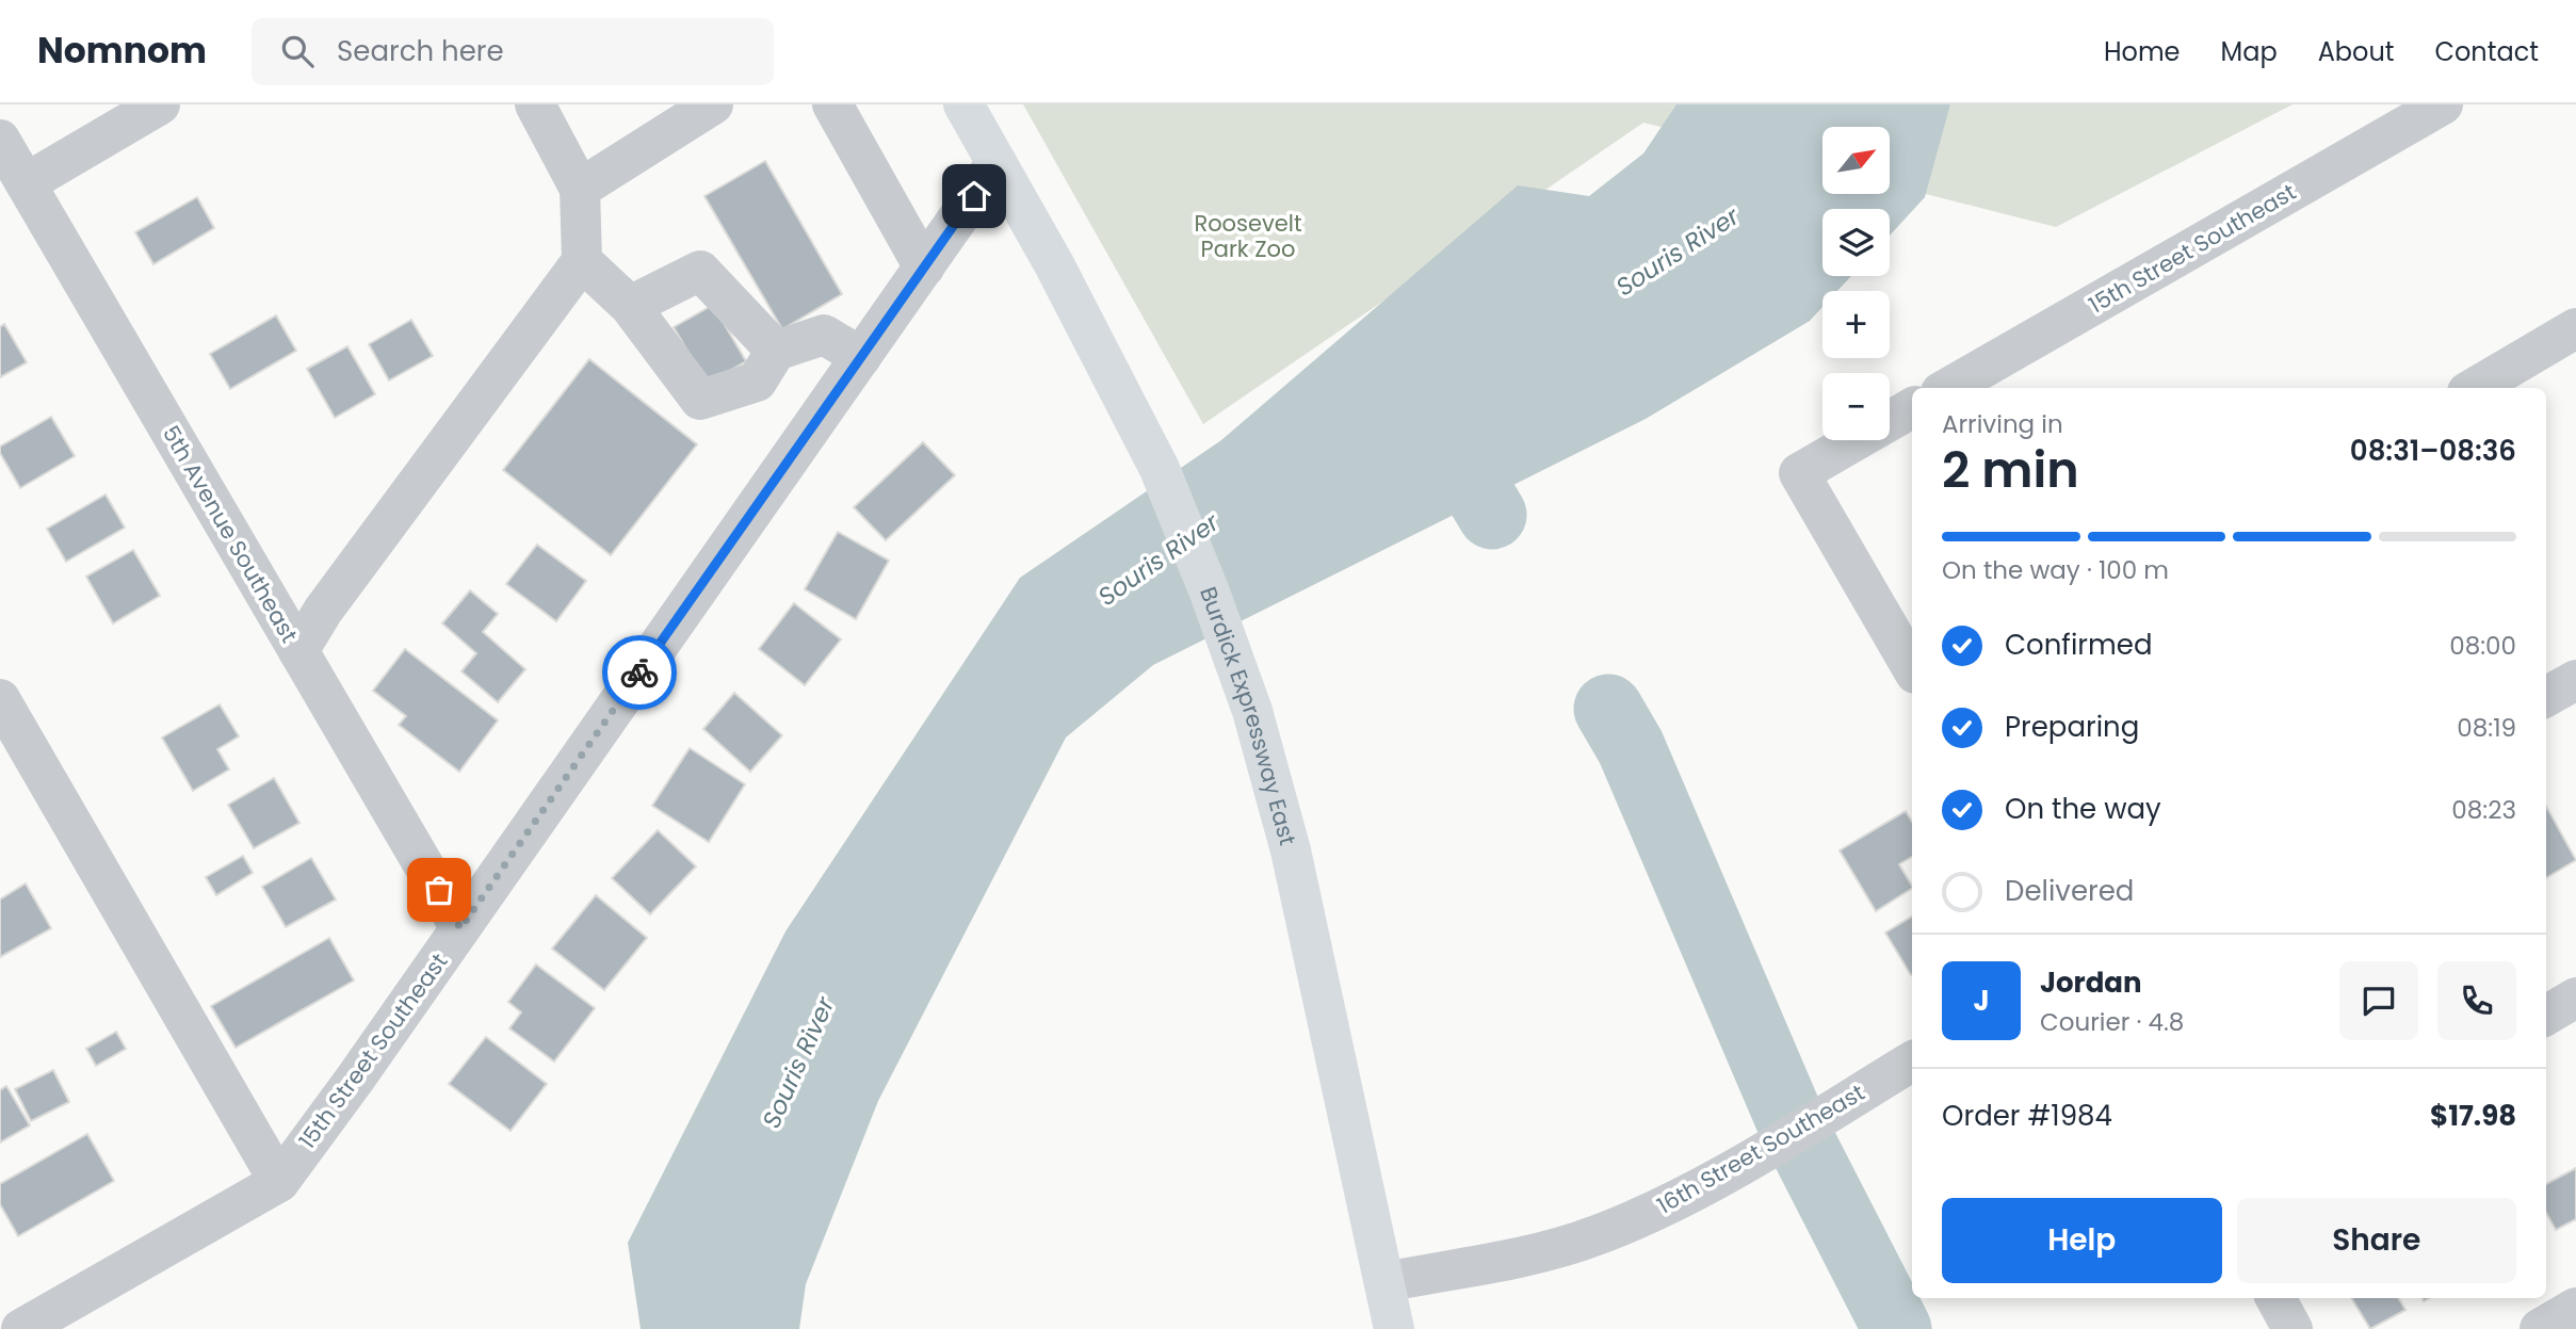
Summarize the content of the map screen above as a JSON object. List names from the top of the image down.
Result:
{
  "streets": {
    "main road": ["Burdick Expressway East"],
    "street": ["15th Street Southeast", "5th Avenue Southeast", "16th Street Southeast"]
  },
  "crossings": [
    ["15th Street Southeast", "5th Avenue Southeast"],
    ["15th Street Southeast", "Burdick Expressway East"],
    ["Burdick Expressway East", "16th Street Southeast"]
  ],
  "water": ["Souris River"],
  "parks": ["Roosevelt Park Zoo"],
  "north": "top right",
  "page": {
    "header": "Nomnom",
    "search": "Search here",
    "nav": [
      "Home",
      "Map",
      "About",
      "Contact"
    ],
    "map_buttons": ["+", "−"],
    "heading": ["2 min", "Arriving in", "08:31–08:36"],
    "panel": [
      "Jordan",
      "Courier · 4.8",
      "Order #1984",
      "$17.98"
    ],
    "bar": "On the way · 100 m",
    "list": [
      ["Confirmed", "08:00"],
      ["Preparing", "08:19"],
      ["On the way", "08:23"],
      "Delivered"
    ],
    "round": "J",
    "buttons": ["Help", "Share"]
  }
}
